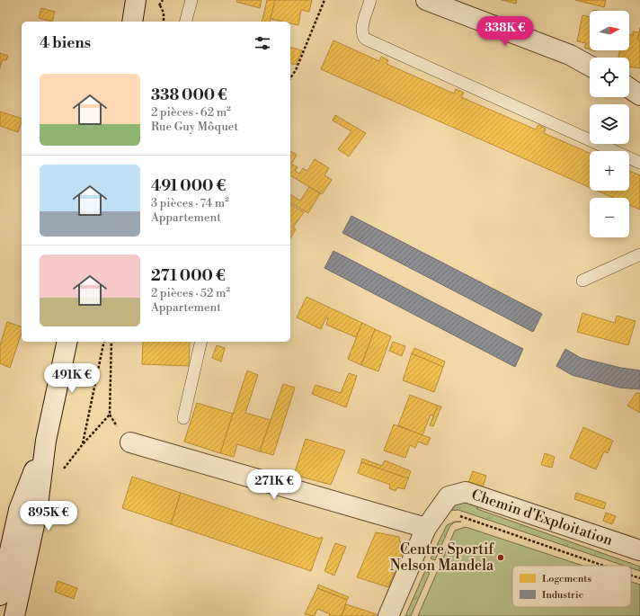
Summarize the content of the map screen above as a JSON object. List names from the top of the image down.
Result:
{
  "streets": {
    "street": ["Chemin d'Exploitation"]
  },
  "places": ["Centre Sportif Nelson Mandela"],
  "legend": ["Logements", "Industrie"],
  "north": "right",
  "page": {
    "map_buttons": ["+", "−"],
    "price": [
      "338K €",
      "491K €",
      "271K €",
      "895K €"
    ],
    "heading": "4 biens",
    "list": [
      {
        "name": "338 000 €",
        "note": "2 pièces · 62 m² · Rue Guy Môquet"
      },
      {
        "name": "491 000 €",
        "note": "3 pièces · 74 m² · Appartement"
      },
      {
        "name": "271 000 €",
        "note": "2 pièces · 52 m² · Appartement"
      }
    ]
  }
}
